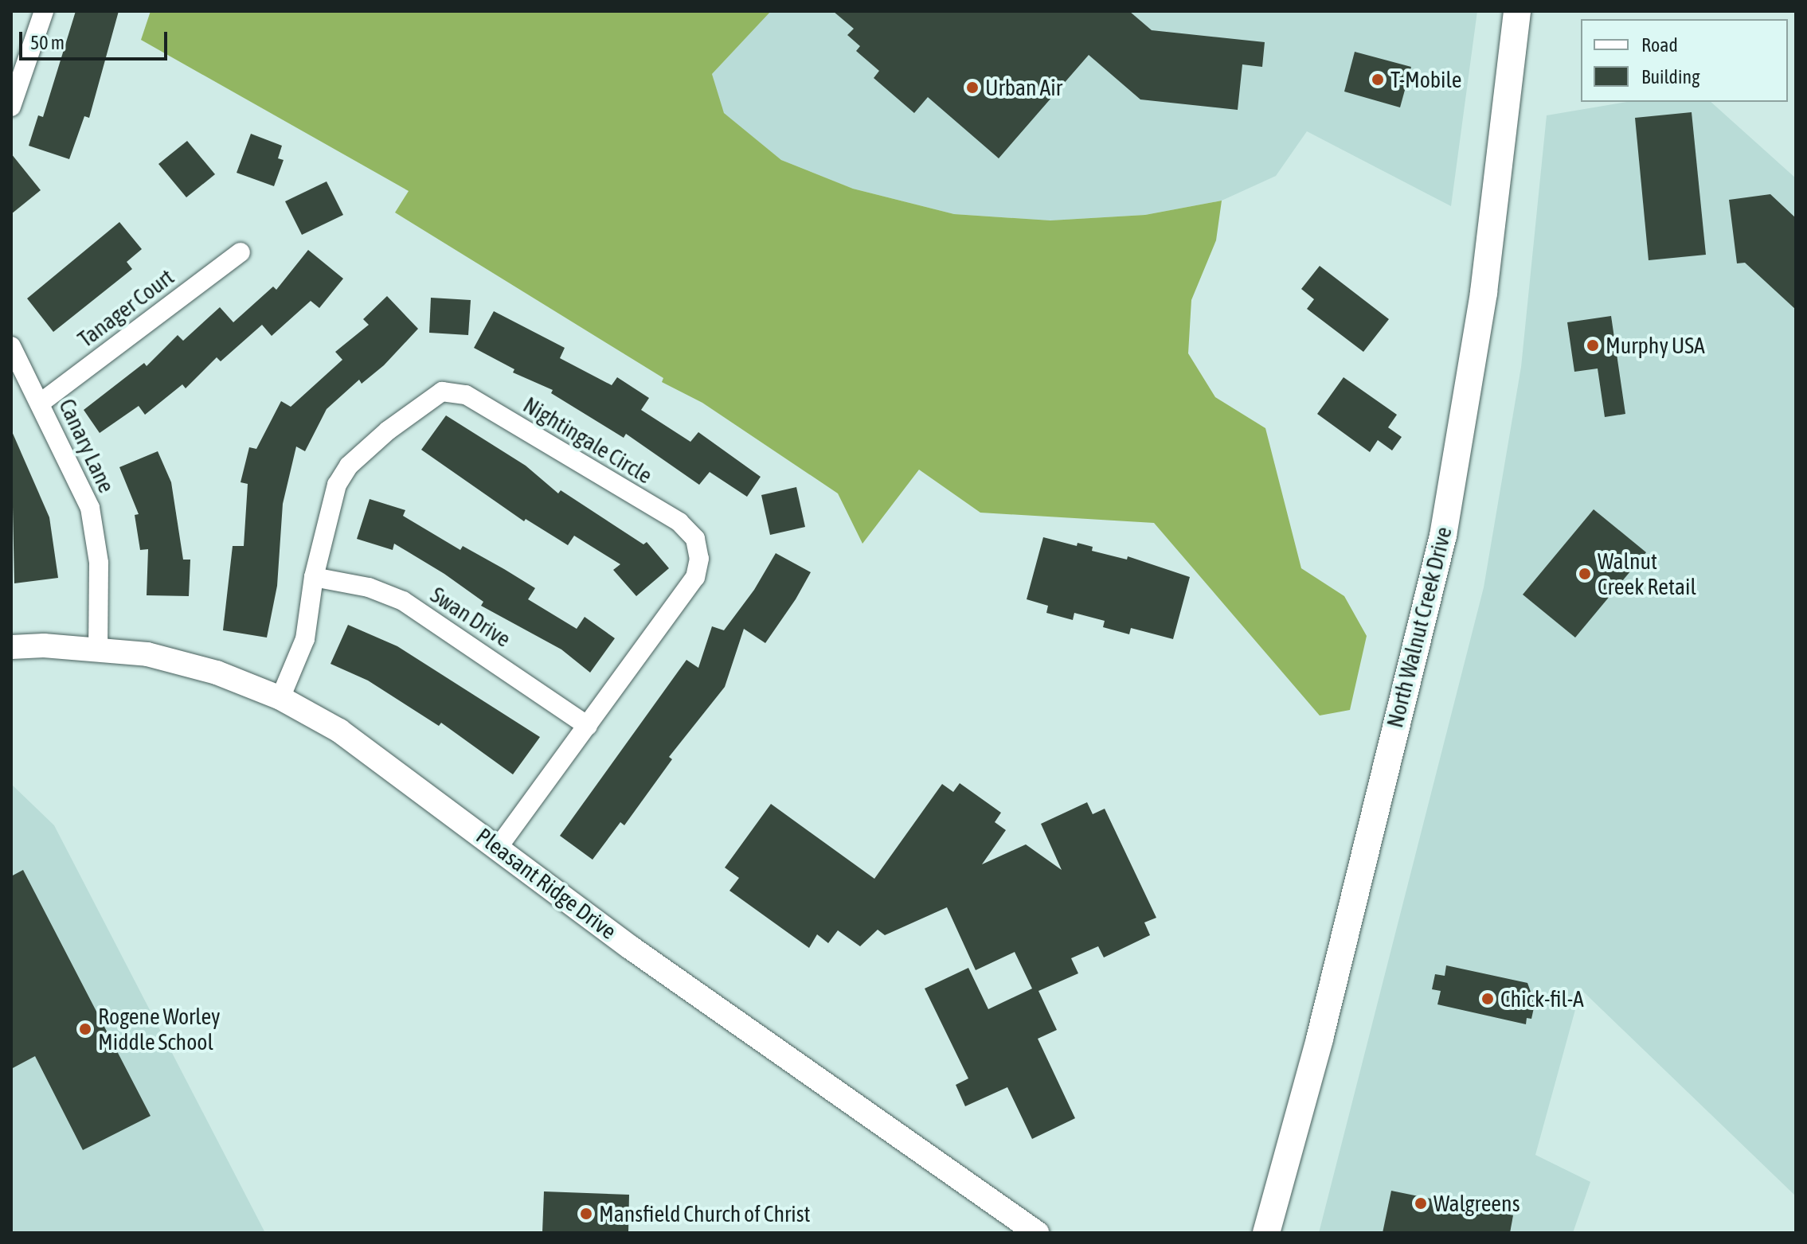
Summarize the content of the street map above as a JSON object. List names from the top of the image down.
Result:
{
  "streets": {
    "main road": ["North Walnut Creek Drive"],
    "street": [
      "Tanager Court",
      "Nightingale Circle",
      "Canary Lane",
      "Swan Drive",
      "Pleasant Ridge Drive"
    ]
  },
  "crossings": [
    ["Tanager Court", "Canary Lane"],
    ["Nightingale Circle", "Swan Drive"],
    ["Nightingale Circle", "Pleasant Ridge Drive"],
    ["Canary Lane", "Pleasant Ridge Drive"]
  ],
  "places": [
    "T-Mobile",
    "Urban Air",
    "Murphy USA",
    "Walnut Creek Retail",
    "Chick-fil-A",
    "Rogene Worley Middle School",
    "Walgreens",
    "Mansfield Church of Christ"
  ],
  "legend": ["Road", "Building"],
  "scale_bar": "50 m"
}
